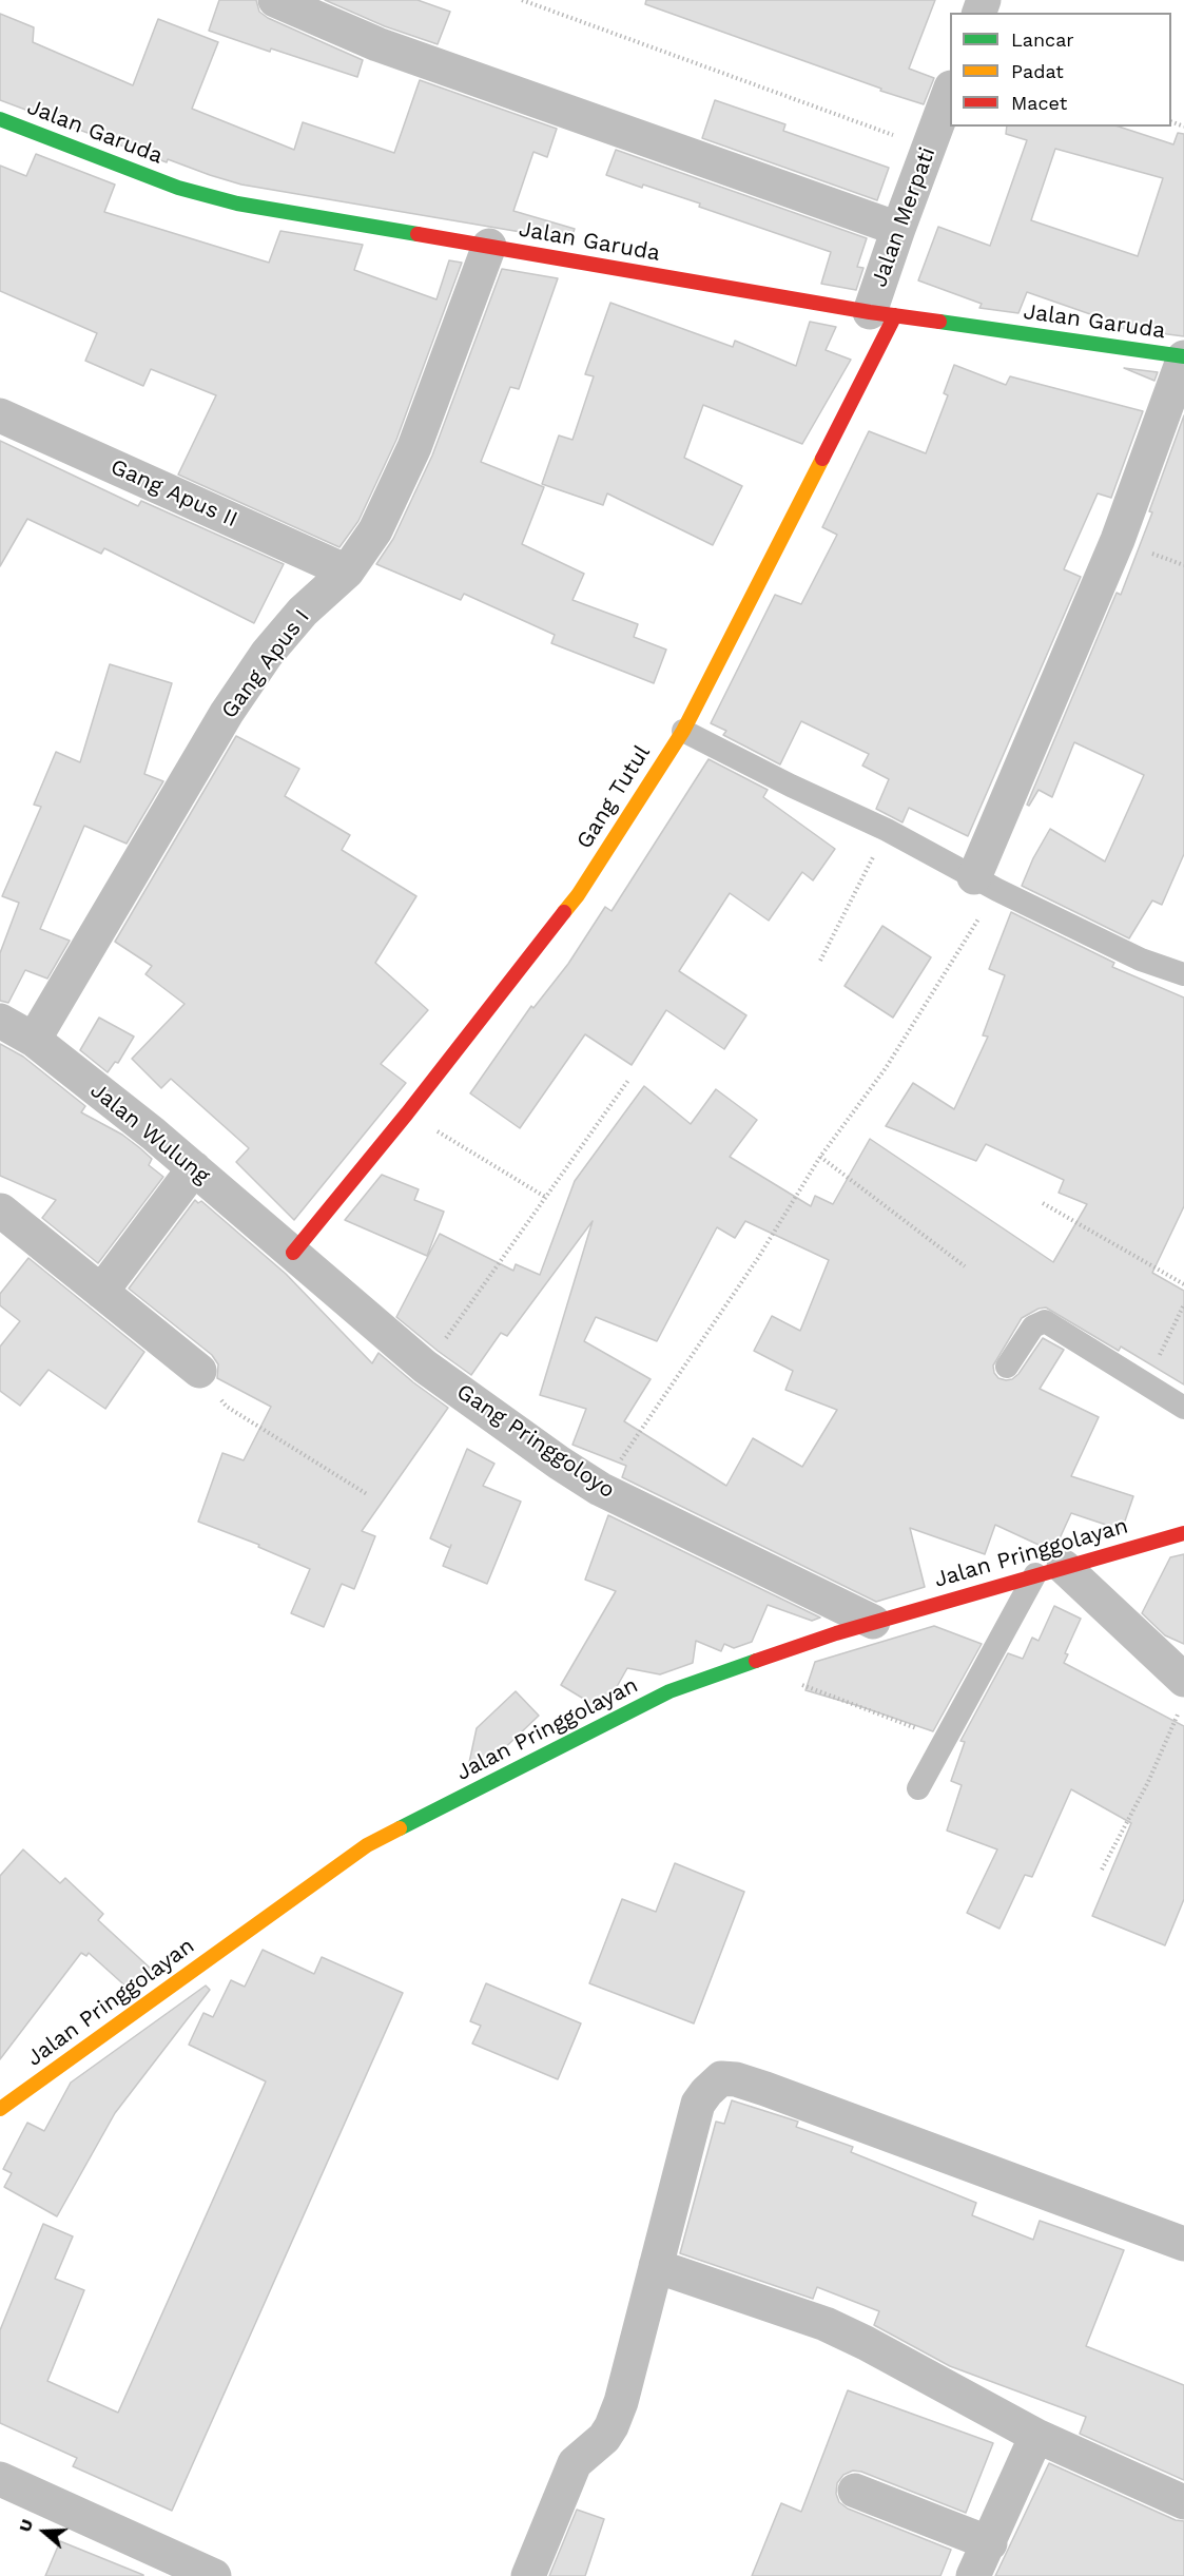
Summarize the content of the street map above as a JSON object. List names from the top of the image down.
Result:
{
  "streets": {
    "street": [
      "Jalan Garuda",
      "Jalan Merpati",
      "Gang Apus II",
      "Gang Apus I",
      "Gang Tutul",
      "Jalan Wulung",
      "Gang Pringgoloyo",
      "Jalan Pringgolayan"
    ]
  },
  "crossings": [
    ["Jalan Garuda", "Jalan Merpati"],
    ["Jalan Garuda", "Gang Apus I"],
    ["Jalan Garuda", "Gang Tutul"],
    ["Jalan Merpati", "Gang Tutul"],
    ["Gang Apus II", "Gang Apus I"],
    ["Gang Apus I", "Jalan Wulung"],
    ["Gang Tutul", "Jalan Wulung"],
    ["Gang Tutul", "Gang Pringgoloyo"],
    ["Jalan Wulung", "Gang Pringgoloyo"],
    ["Gang Pringgoloyo", "Jalan Pringgolayan"]
  ],
  "legend": ["Lancar", "Padat", "Macet"],
  "north": "left"
}
